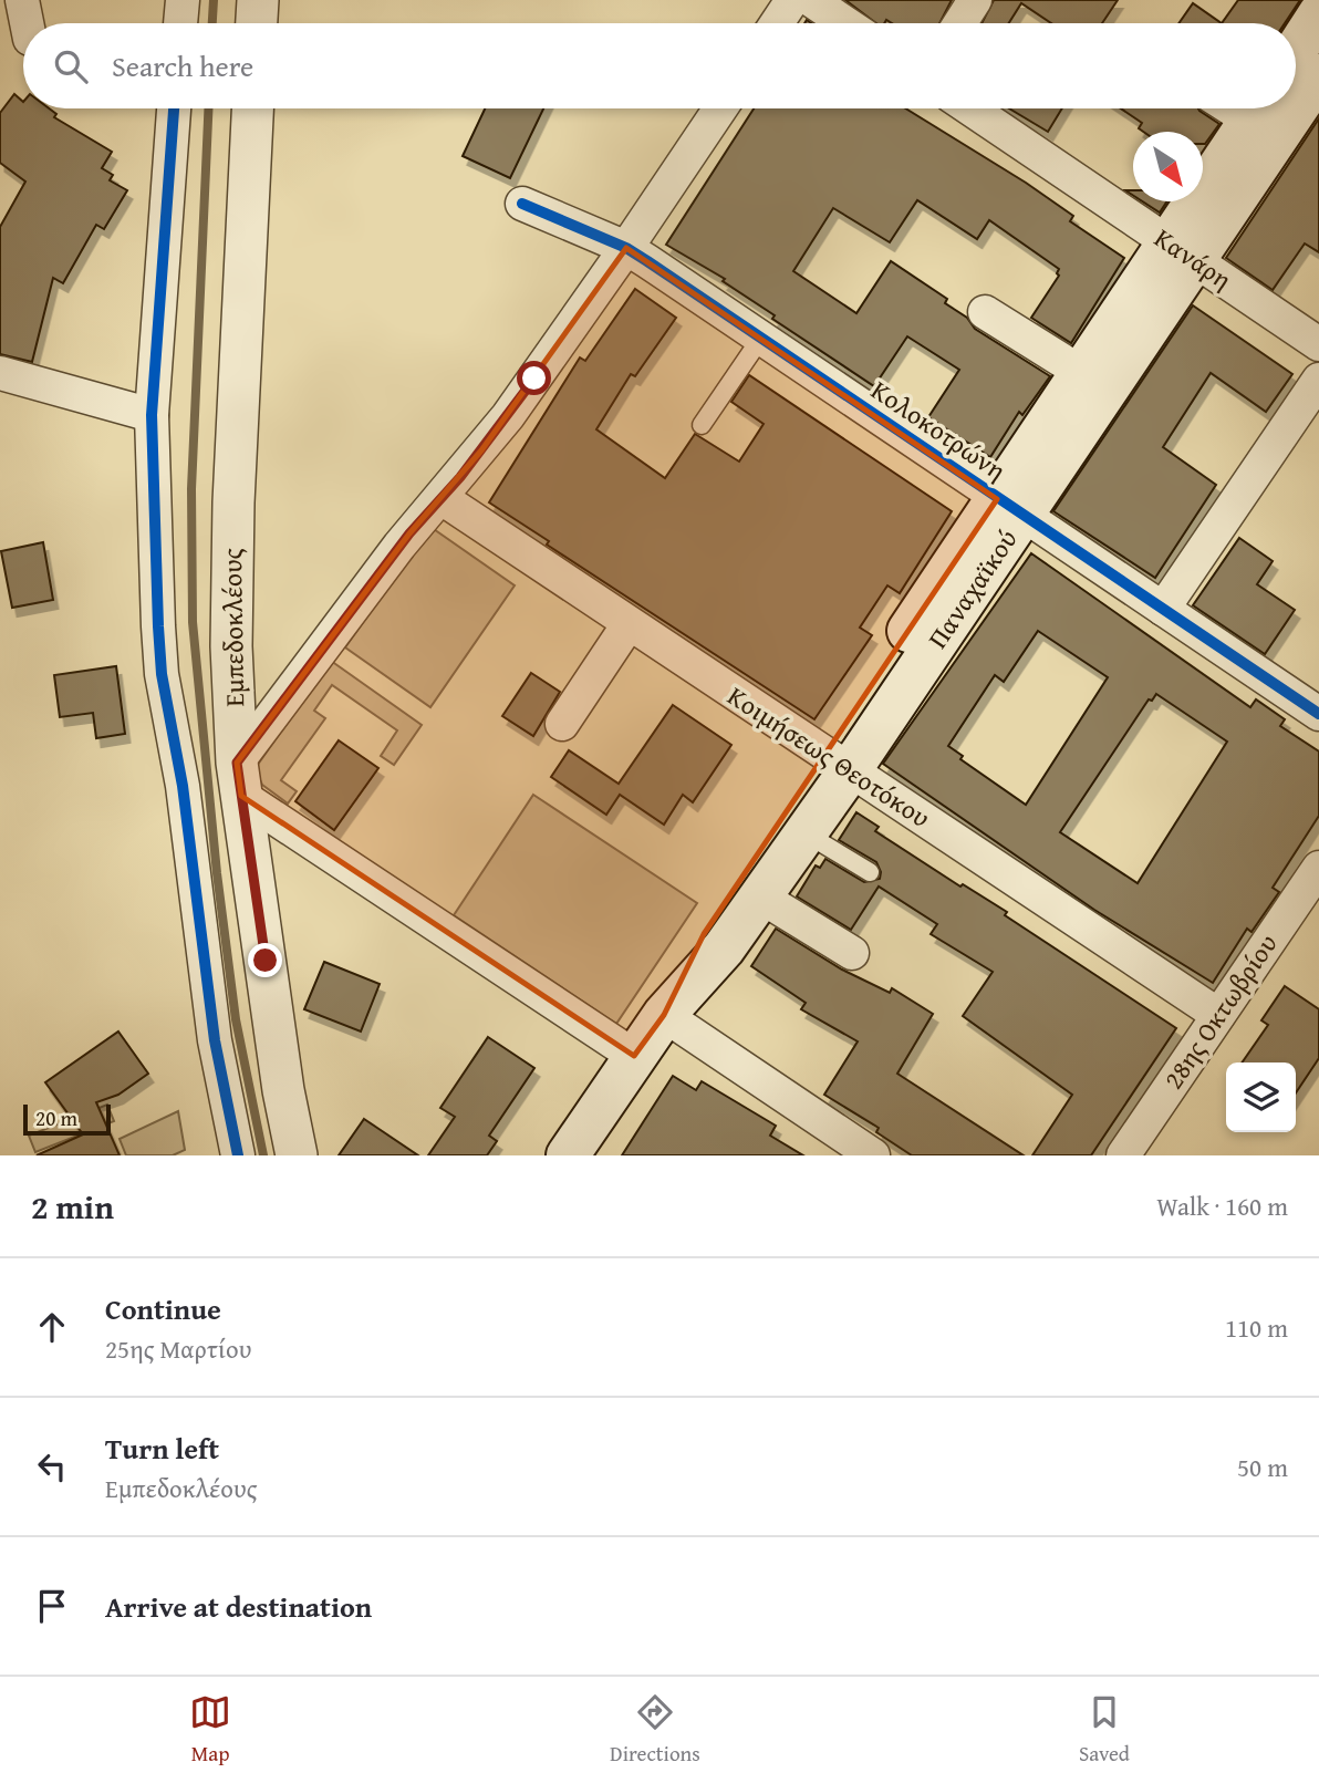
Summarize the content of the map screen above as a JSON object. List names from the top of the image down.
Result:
{
  "streets": {
    "main road": ["Παναχαϊκού"],
    "street": [
      "Κανάρη",
      "Κολοκοτρώνη",
      "Εμπεδοκλέους",
      "Κοιμήσεως Θεοτόκου",
      "28ης Οκτωβρίου"
    ]
  },
  "crossings": [
    ["Κανάρη", "Παναχαϊκού"],
    ["Κολοκοτρώνη", "Παναχαϊκού"],
    ["Παναχαϊκού", "Κοιμήσεως Θεοτόκου"],
    ["Κοιμήσεως Θεοτόκου", "28ης Οκτωβρίου"]
  ],
  "scale_bar": "20 m",
  "north": "bottom right",
  "page": {
    "search": "Search here",
    "scale": "20 m",
    "heading": ["2 min", "Walk · 160 m"],
    "list": [
      ["Continue", "25ης Μαρτίου", "110 m"],
      ["Turn left", "Εμπεδοκλέους", "50 m"],
      "Arrive at destination"
    ],
    "nav": ["Map", "Directions", "Saved"]
  }
}
